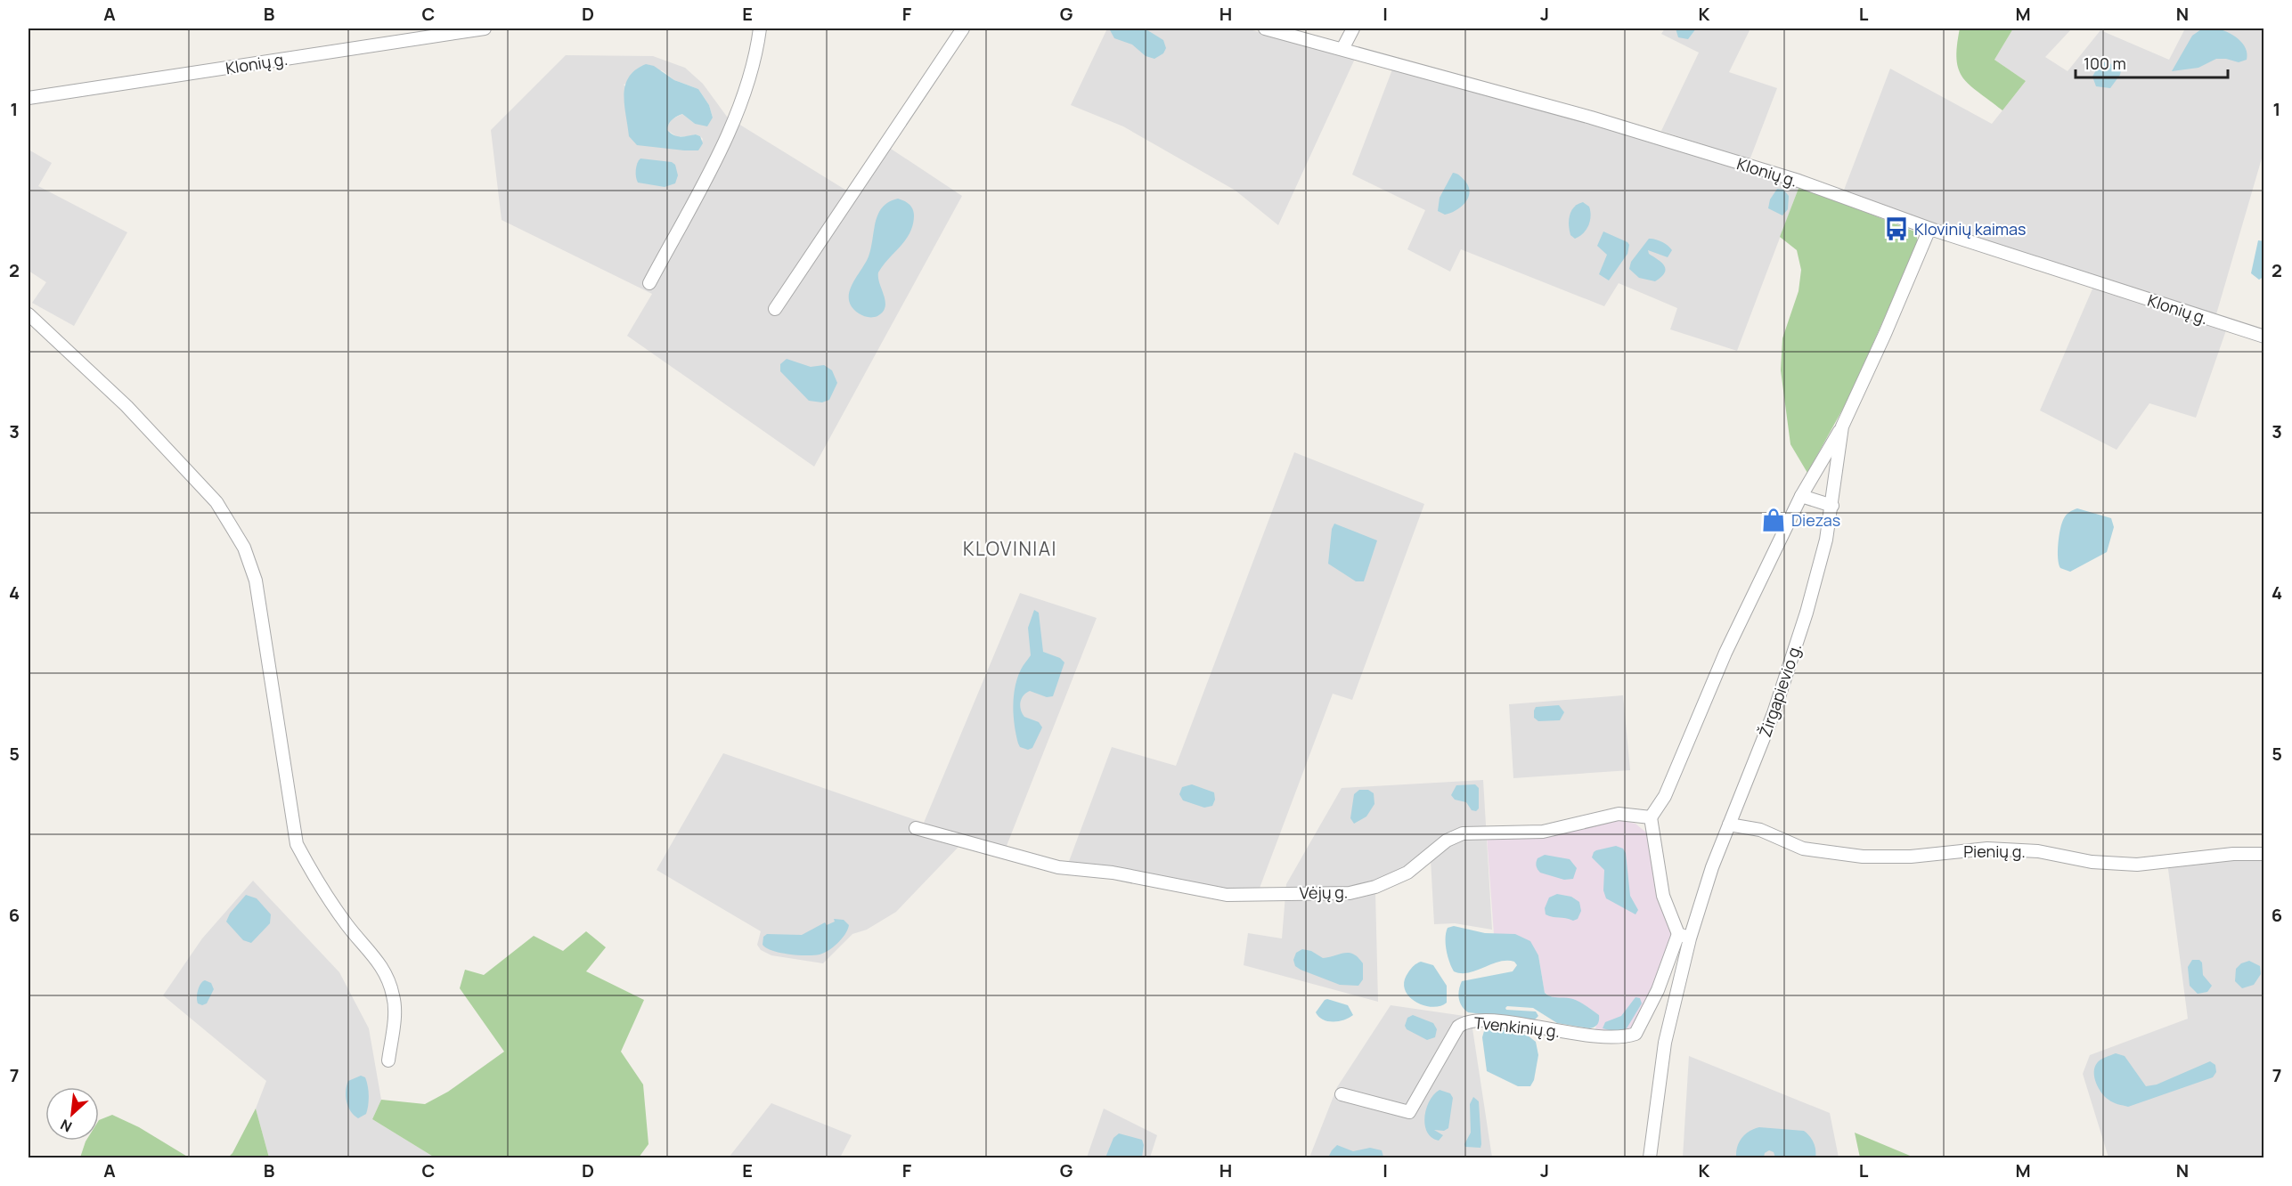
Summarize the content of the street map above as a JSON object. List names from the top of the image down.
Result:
{
  "streets": {
    "street": [
      "Klonių g.",
      "Žirgapievio g.",
      "Pienių g.",
      "Vėjų g.",
      "Tvenkinių g."
    ]
  },
  "crossings": [
    ["Klonių g.", "Žirgapievio g."],
    ["Žirgapievio g.", "Pienių g."],
    ["Žirgapievio g.", "Tvenkinių g."]
  ],
  "districts": ["KLOVINIAI"],
  "places": {
    "bus stop": ["Klovinių kaimas"],
    "shop": ["Diezas"]
  },
  "scale_bar": "100 m",
  "north": "bottom left",
  "grid": {
    "columns": [
      "A",
      "B",
      "C",
      "D",
      "E",
      "F",
      "G",
      "H",
      "I",
      "J",
      "K",
      "L",
      "M",
      "N"
    ],
    "rows": [
      "1",
      "2",
      "3",
      "4",
      "5",
      "6",
      "7"
    ]
  }
}
